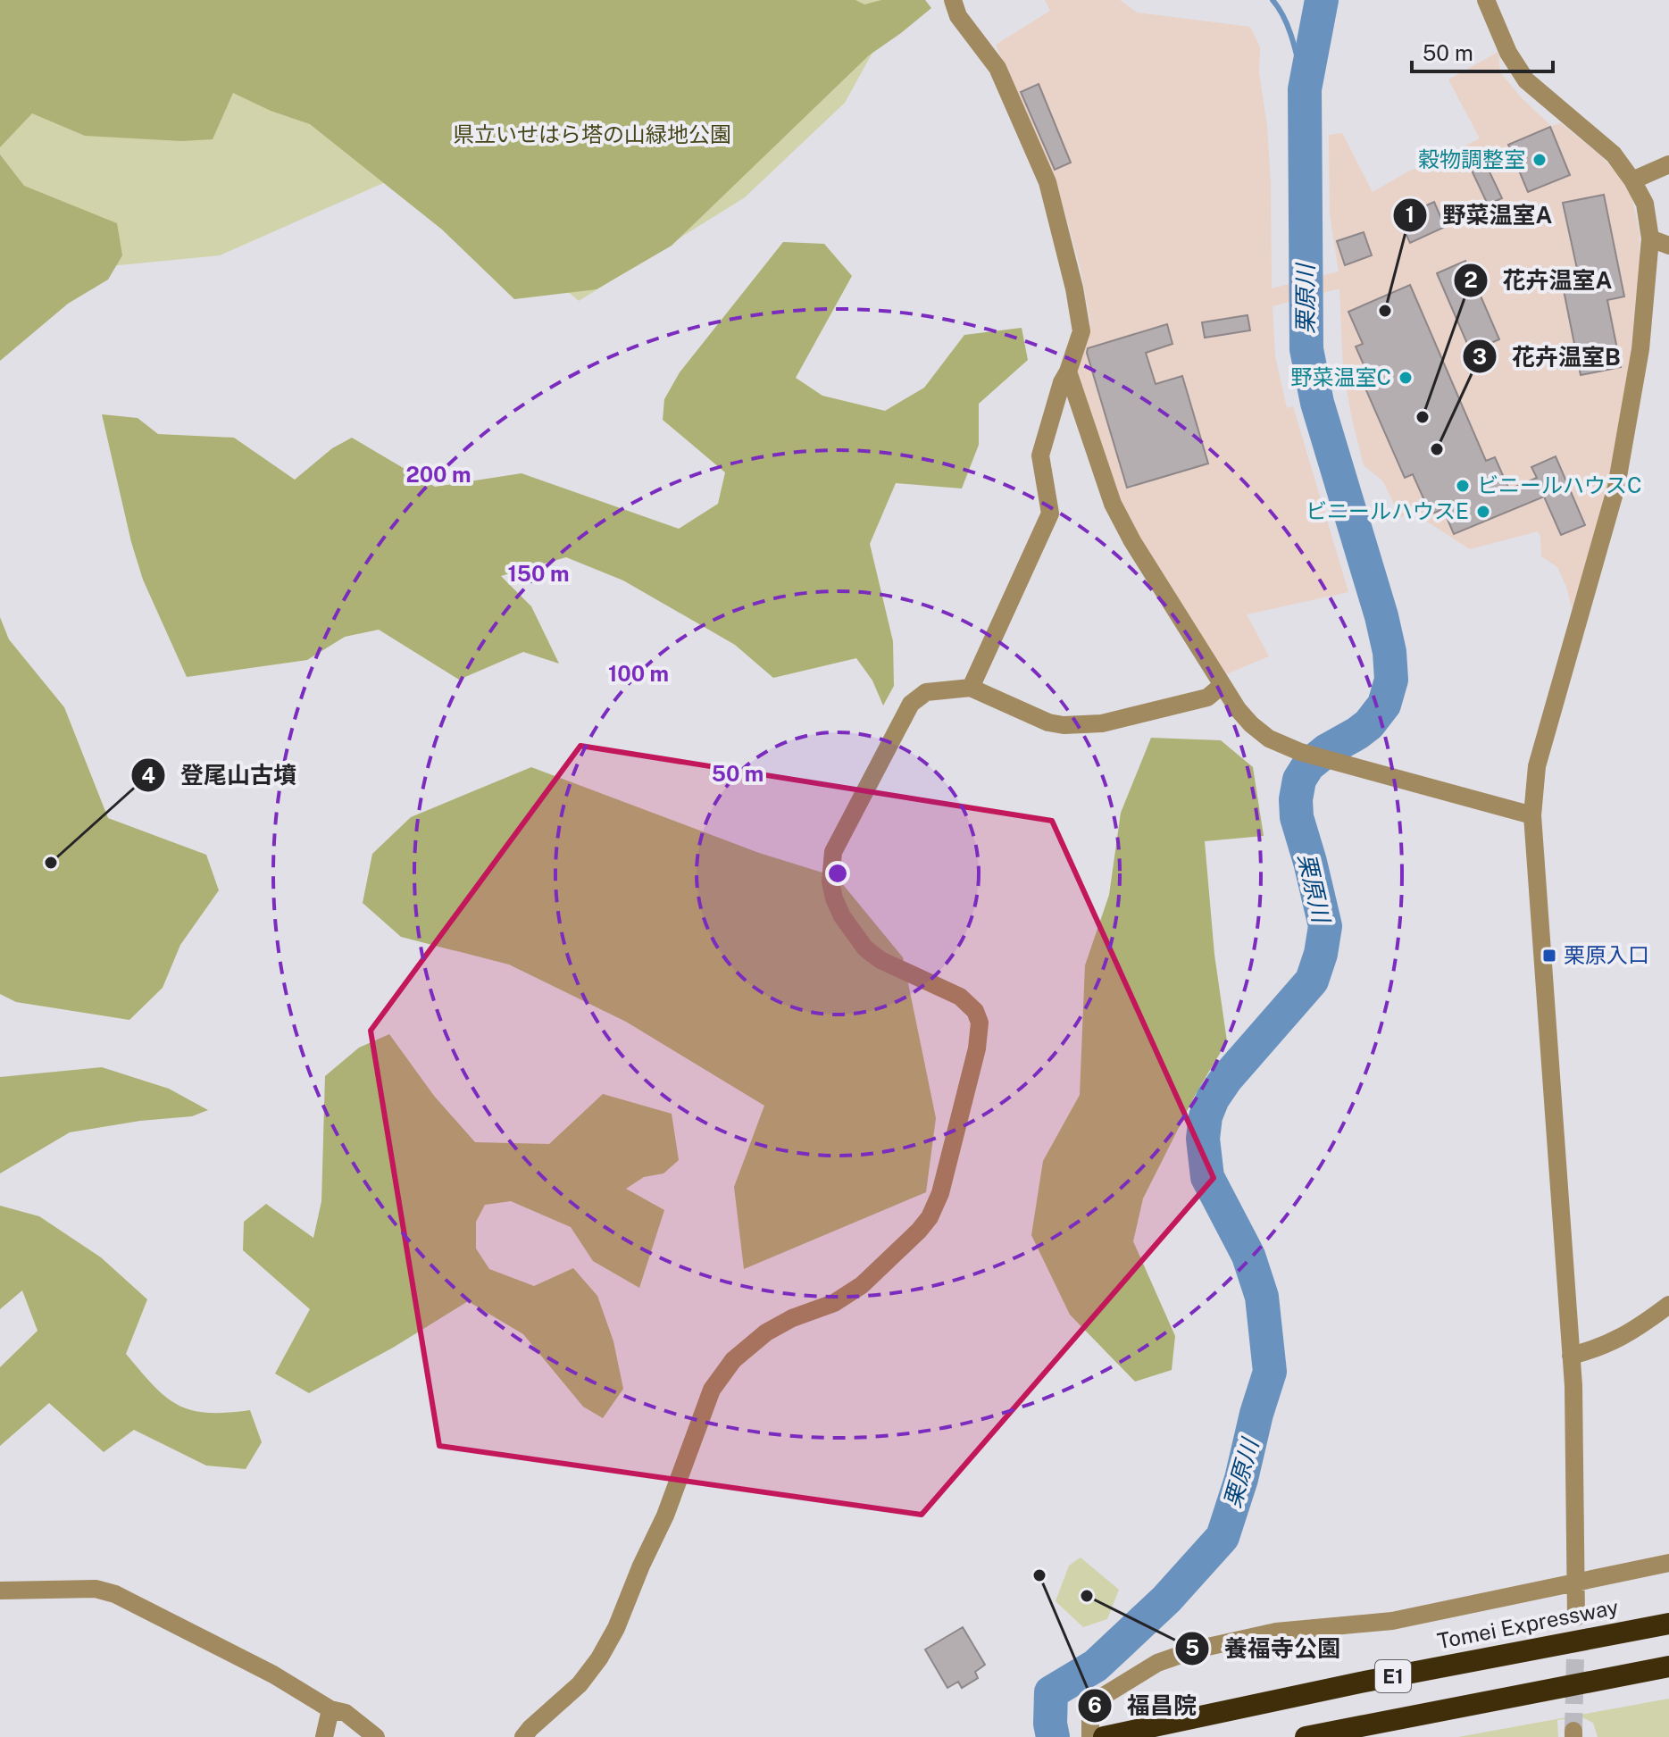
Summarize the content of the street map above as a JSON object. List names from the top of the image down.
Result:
{
  "streets": {
    "highway": ["Tomei Expressway", "E1"]
  },
  "water": ["栗原川"],
  "parks": ["県立いせはら塔の山緑地公園"],
  "places": {
    "other": [
      "穀物調整室",
      "野菜温室A",
      "野菜温室C",
      "花卉温室A",
      "花卉温室B",
      "ビニールハウスC",
      "ビニールハウスE",
      "登尾山古墳",
      "福昌院",
      "養福寺公園"
    ],
    "transit": ["栗原入口"]
  },
  "scale_bar": "50 m",
  "rings": [
    "200 m",
    "150 m",
    "100 m",
    "50 m"
  ]
}
